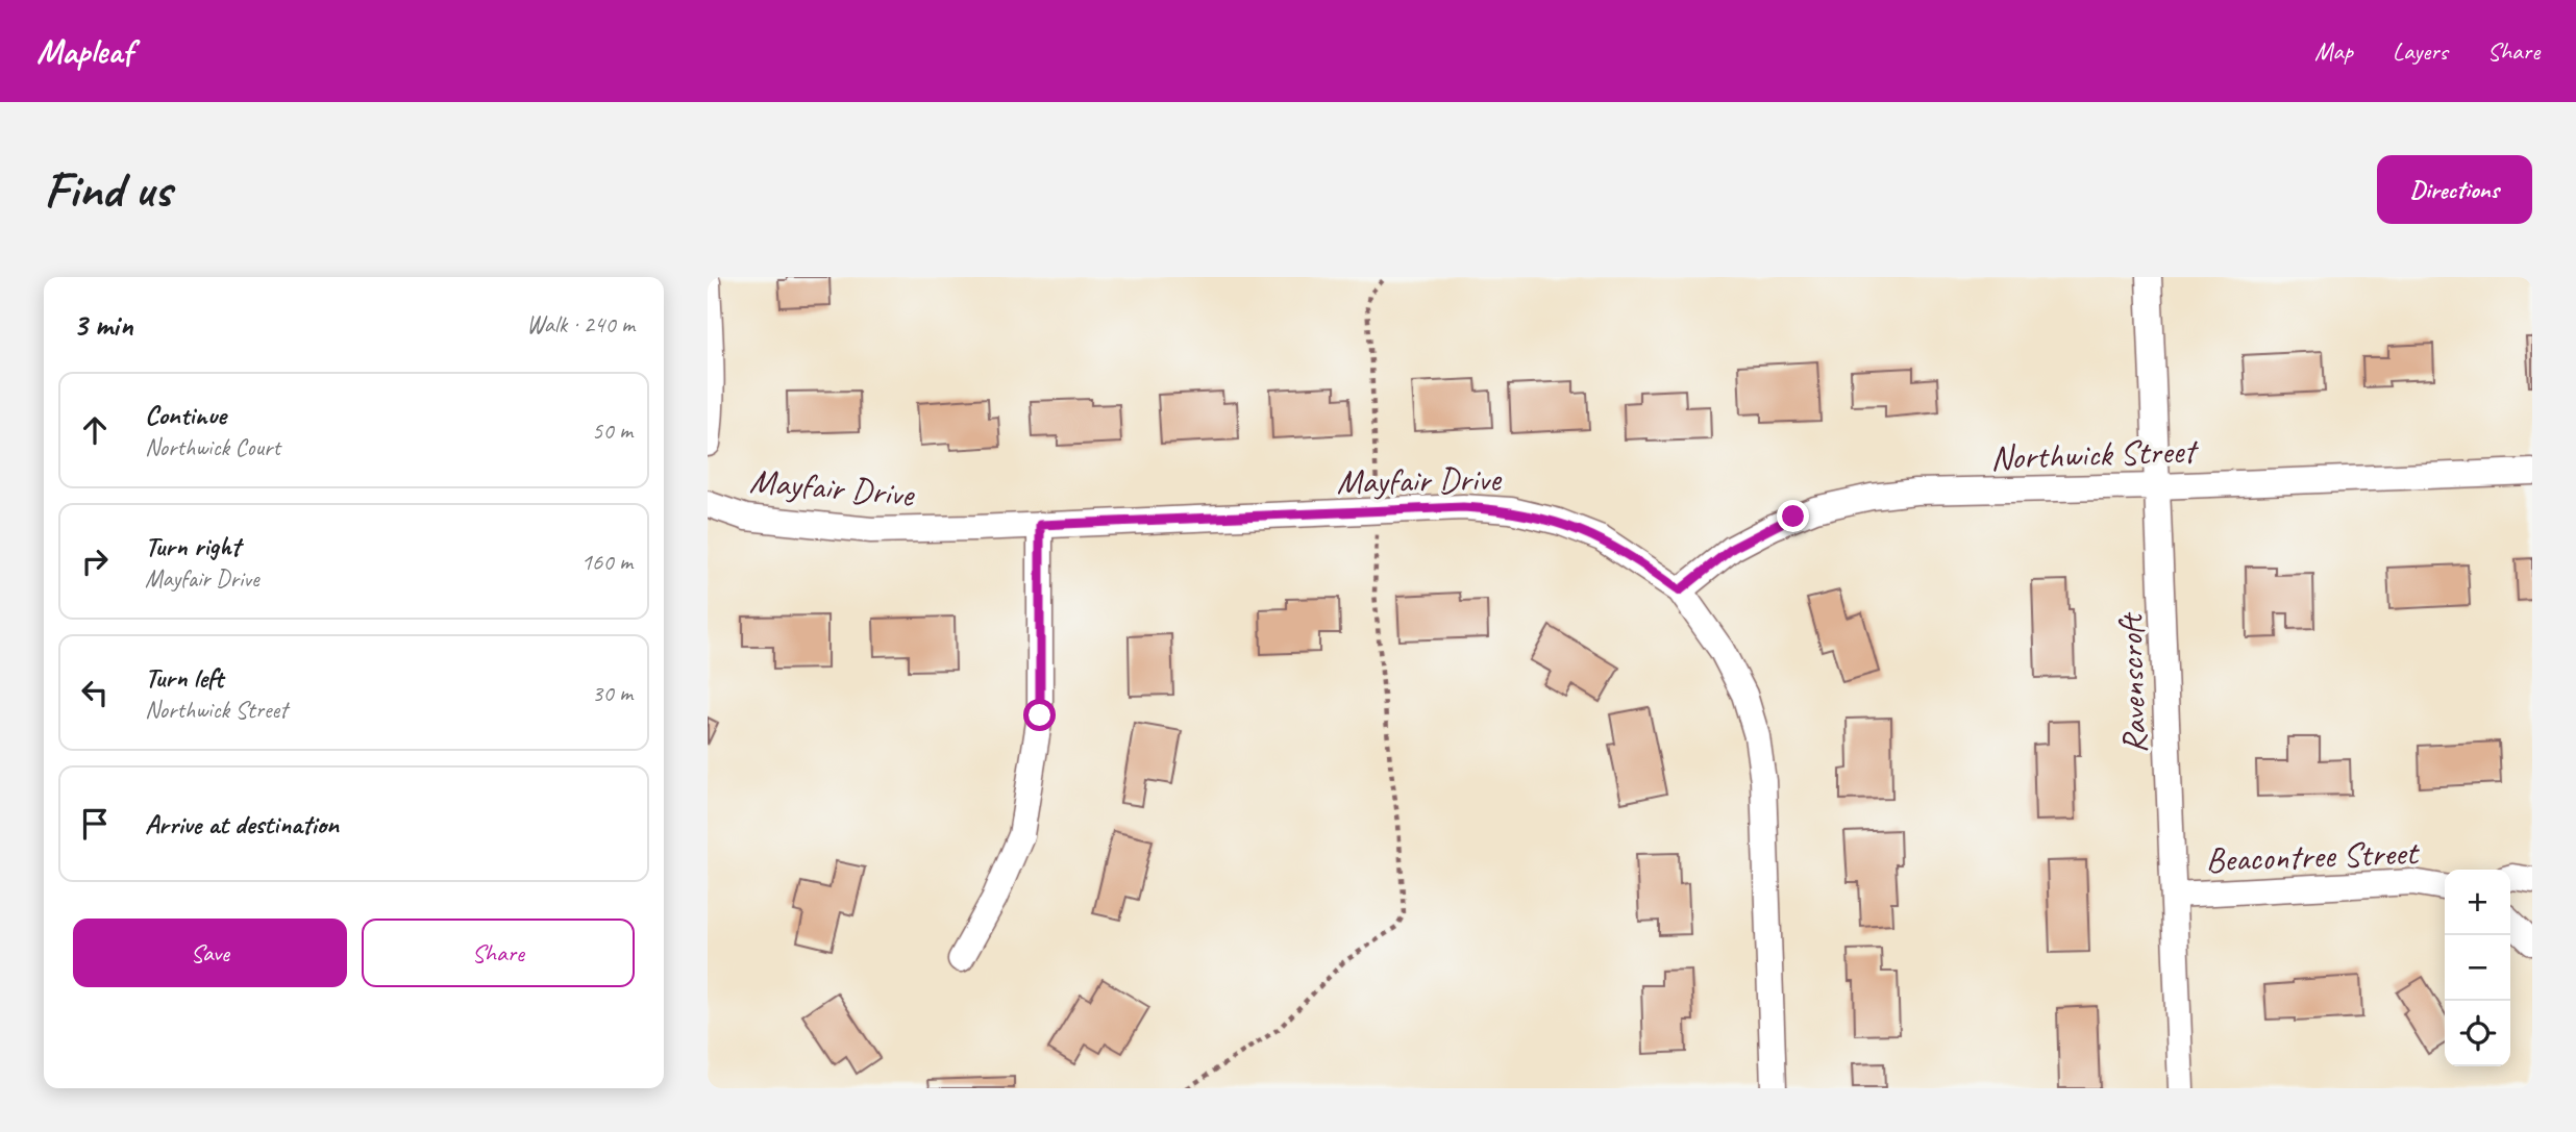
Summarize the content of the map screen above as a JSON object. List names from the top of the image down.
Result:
{
  "streets": {
    "street": [
      "Northwick Street",
      "Mayfair Drive",
      "Ravenscroft",
      "Beacontree Street"
    ]
  },
  "crossings": [
    ["Northwick Street", "Mayfair Drive"],
    ["Northwick Street", "Ravenscroft"],
    ["Ravenscroft", "Beacontree Street"]
  ],
  "page": {
    "header": "Mapleaf",
    "nav": ["Map", "Layers", "Share"],
    "buttons": [
      "Directions",
      ["Save", "Share"]
    ],
    "title": "Find us",
    "heading": ["3 min", "Walk · 240 m"],
    "list": [
      ["Continue", "Northwick Court", "50 m"],
      ["Turn right", "Mayfair Drive", "160 m"],
      ["Turn left", "Northwick Street", "30 m"],
      "Arrive at destination"
    ],
    "map_buttons": ["+", "−"]
  }
}
